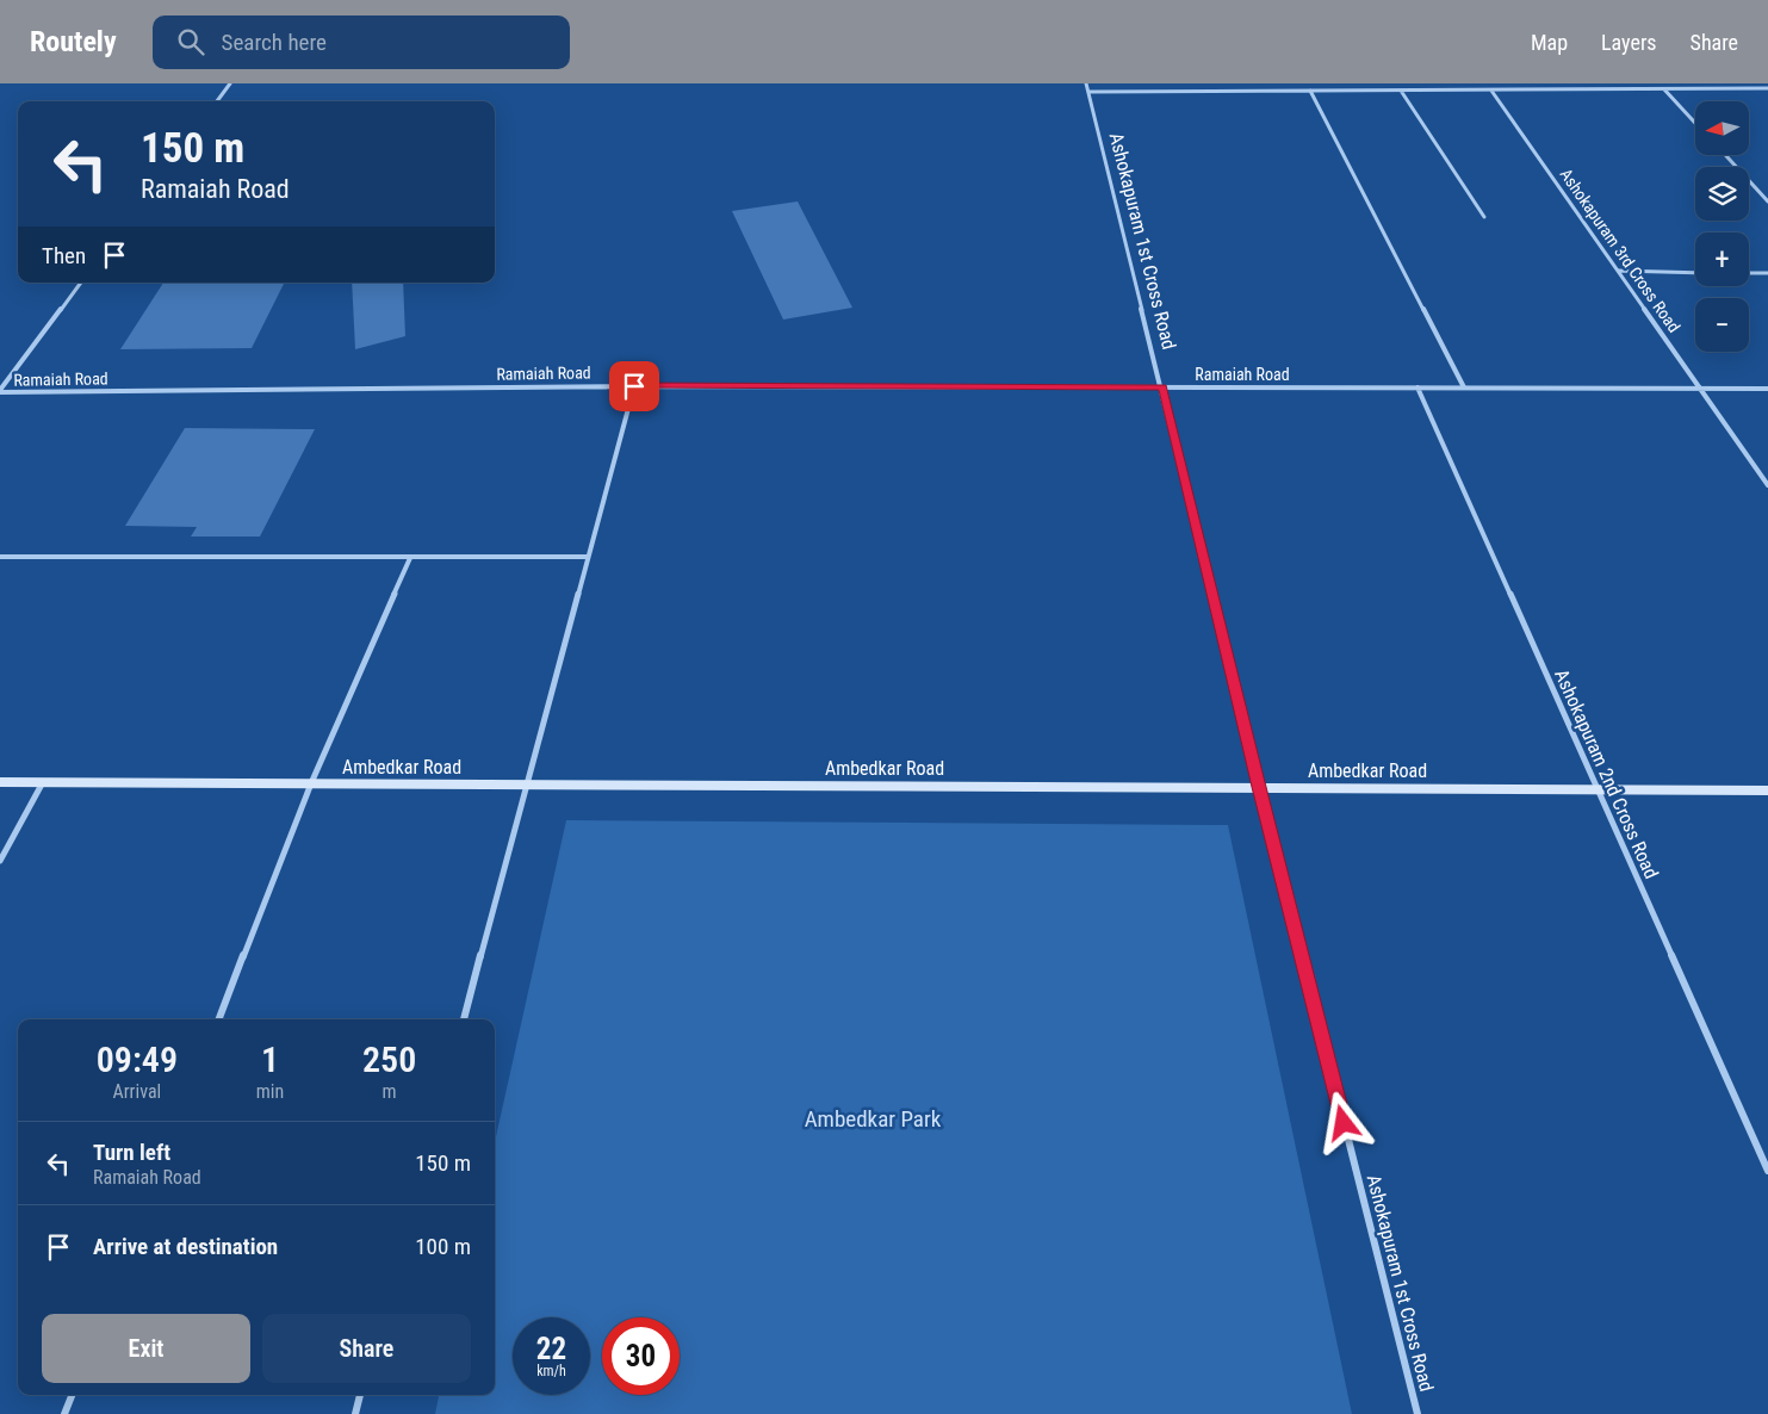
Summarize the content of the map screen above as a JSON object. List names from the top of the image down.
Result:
{
  "streets": {
    "street": [
      "Ashokapuram 1st Cross Road",
      "Ashokapuram 3rd Cross Road",
      "Ramaiah Road",
      "Ambedkar Road",
      "Ashokapuram 2nd Cross Road"
    ]
  },
  "crossings": [
    ["Ashokapuram 1st Cross Road", "Ramaiah Road"],
    ["Ashokapuram 1st Cross Road", "Ambedkar Road"],
    ["Ashokapuram 3rd Cross Road", "Ramaiah Road"],
    ["Ramaiah Road", "Ashokapuram 2nd Cross Road"],
    ["Ambedkar Road", "Ashokapuram 2nd Cross Road"]
  ],
  "parks": ["Ambedkar Park"],
  "north": "left",
  "page": {
    "header": "Routely",
    "search": "Search here",
    "nav": ["Map", "Layers", "Share"],
    "map_buttons": ["+", "−"],
    "turn": ["150 m", "Ramaiah Road"],
    "then": "Then",
    "eta": [
      "09:49",
      "Arrival",
      "1",
      "min",
      "250",
      "m"
    ],
    "list": [
      {
        "name": "Turn left",
        "note": "Ramaiah Road",
        "value": "150 m"
      },
      {
        "name": "Arrive at destination",
        "value": "100 m"
      }
    ],
    "buttons": ["Exit", "Share"],
    "speed": "22 km/h",
    "limit": "30"
  }
}
